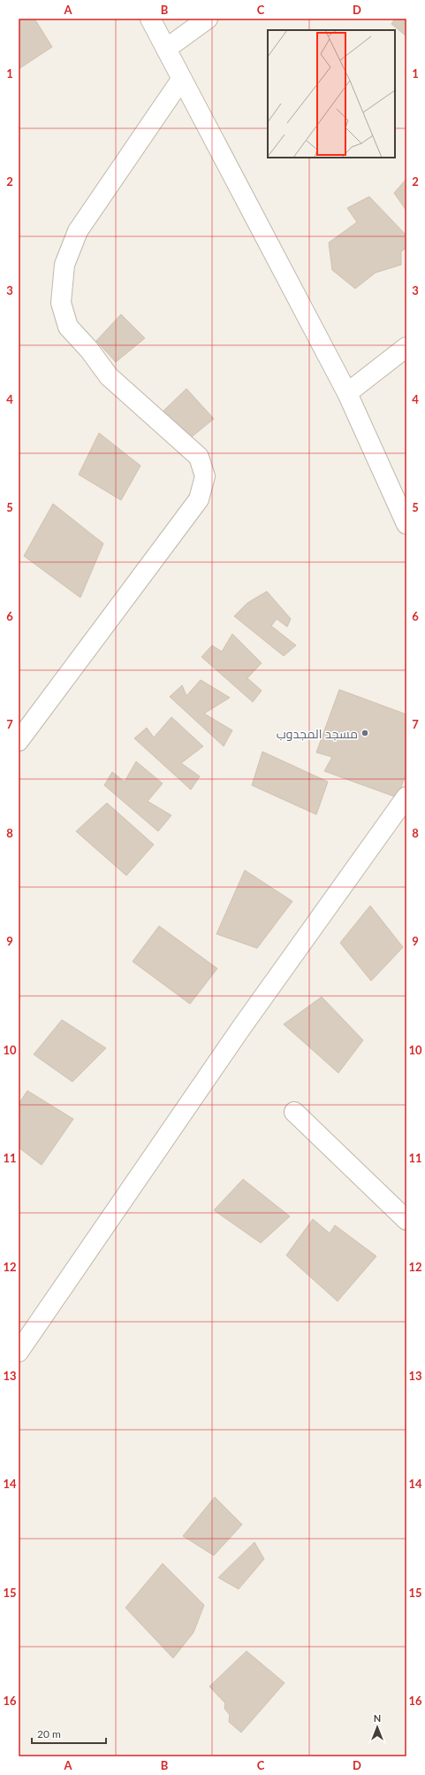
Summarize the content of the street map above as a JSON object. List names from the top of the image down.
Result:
{
  "places": ["مسجد المجدوب"],
  "scale_bar": "20 m",
  "north": "top",
  "grid": {
    "columns": [
      "A",
      "B",
      "C",
      "D"
    ],
    "rows": [
      "1",
      "2",
      "3",
      "4",
      "5",
      "6",
      "7",
      "8",
      "9",
      "10",
      "11",
      "12",
      "13",
      "14",
      "15",
      "16"
    ]
  }
}
